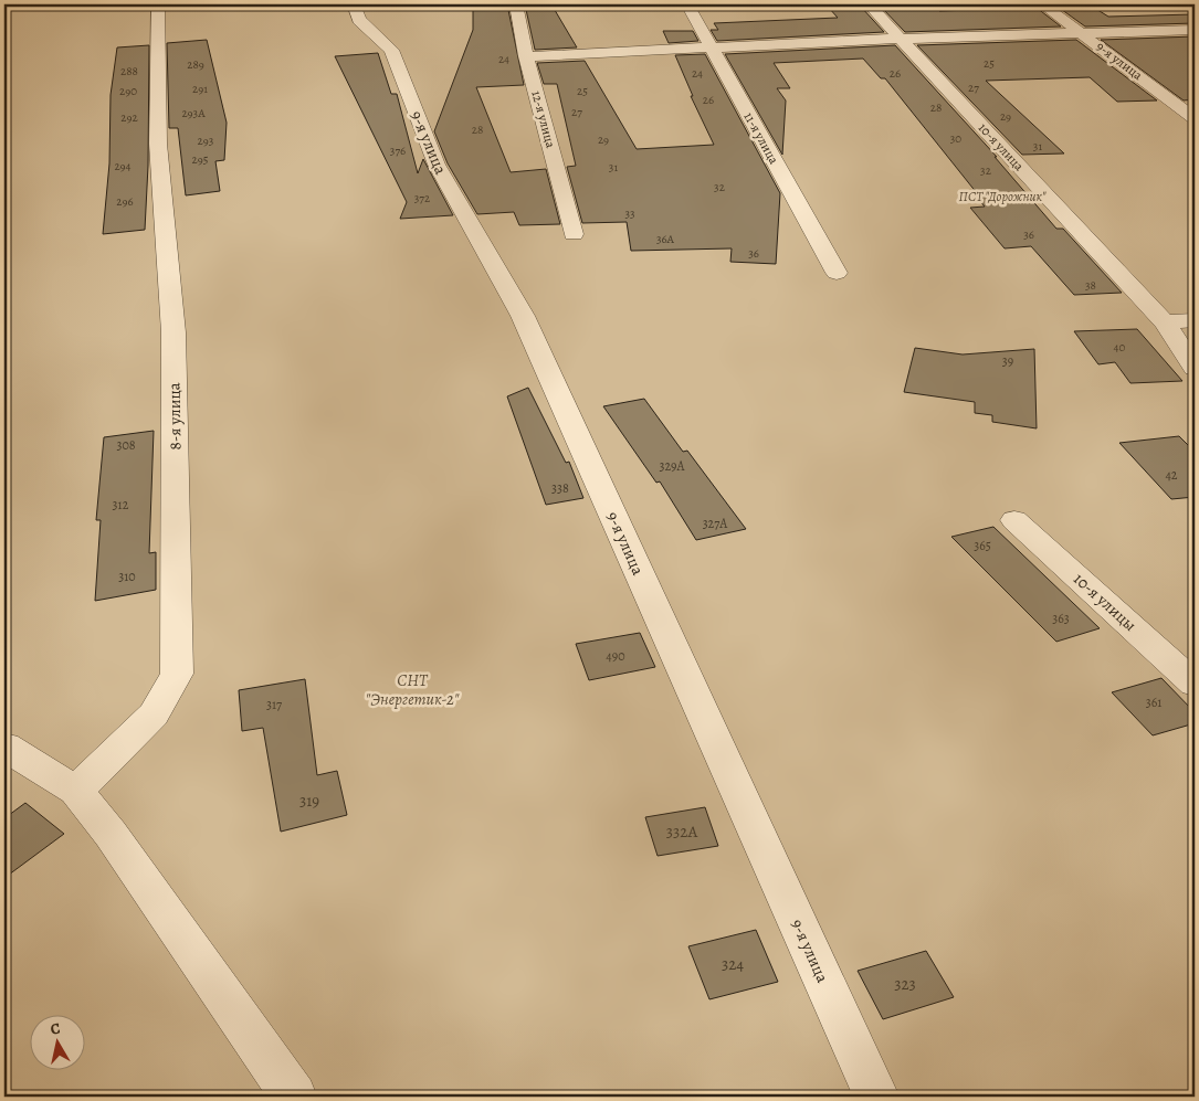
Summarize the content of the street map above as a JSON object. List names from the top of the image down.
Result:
{
  "streets": {
    "street": [
      "9-я улица",
      "12-я улица",
      "11-я улица",
      "10-я улица",
      "8-я улица",
      "10-я улицы"
    ]
  },
  "parks": ["ПСТ \"Дорожник\"", "СHТ \"Энергетик-2\""],
  "house_numbers": [
    "24",
    "25",
    "289",
    "288",
    "24",
    "26",
    "27",
    "291",
    "290",
    "25",
    "26",
    "28",
    "27",
    "293А",
    "29",
    "292",
    "28",
    "30",
    "29",
    "293",
    "31",
    "376",
    "295",
    "294",
    "31",
    "32",
    "32",
    "372",
    "296",
    "33",
    "36",
    "36А",
    "36",
    "38",
    "40",
    "39",
    "308",
    "329А",
    "42",
    "338",
    "312",
    "327А",
    "365",
    "310",
    "363",
    "490",
    "361",
    "317",
    "319",
    "332А",
    "324",
    "323"
  ],
  "north": "top"
}
